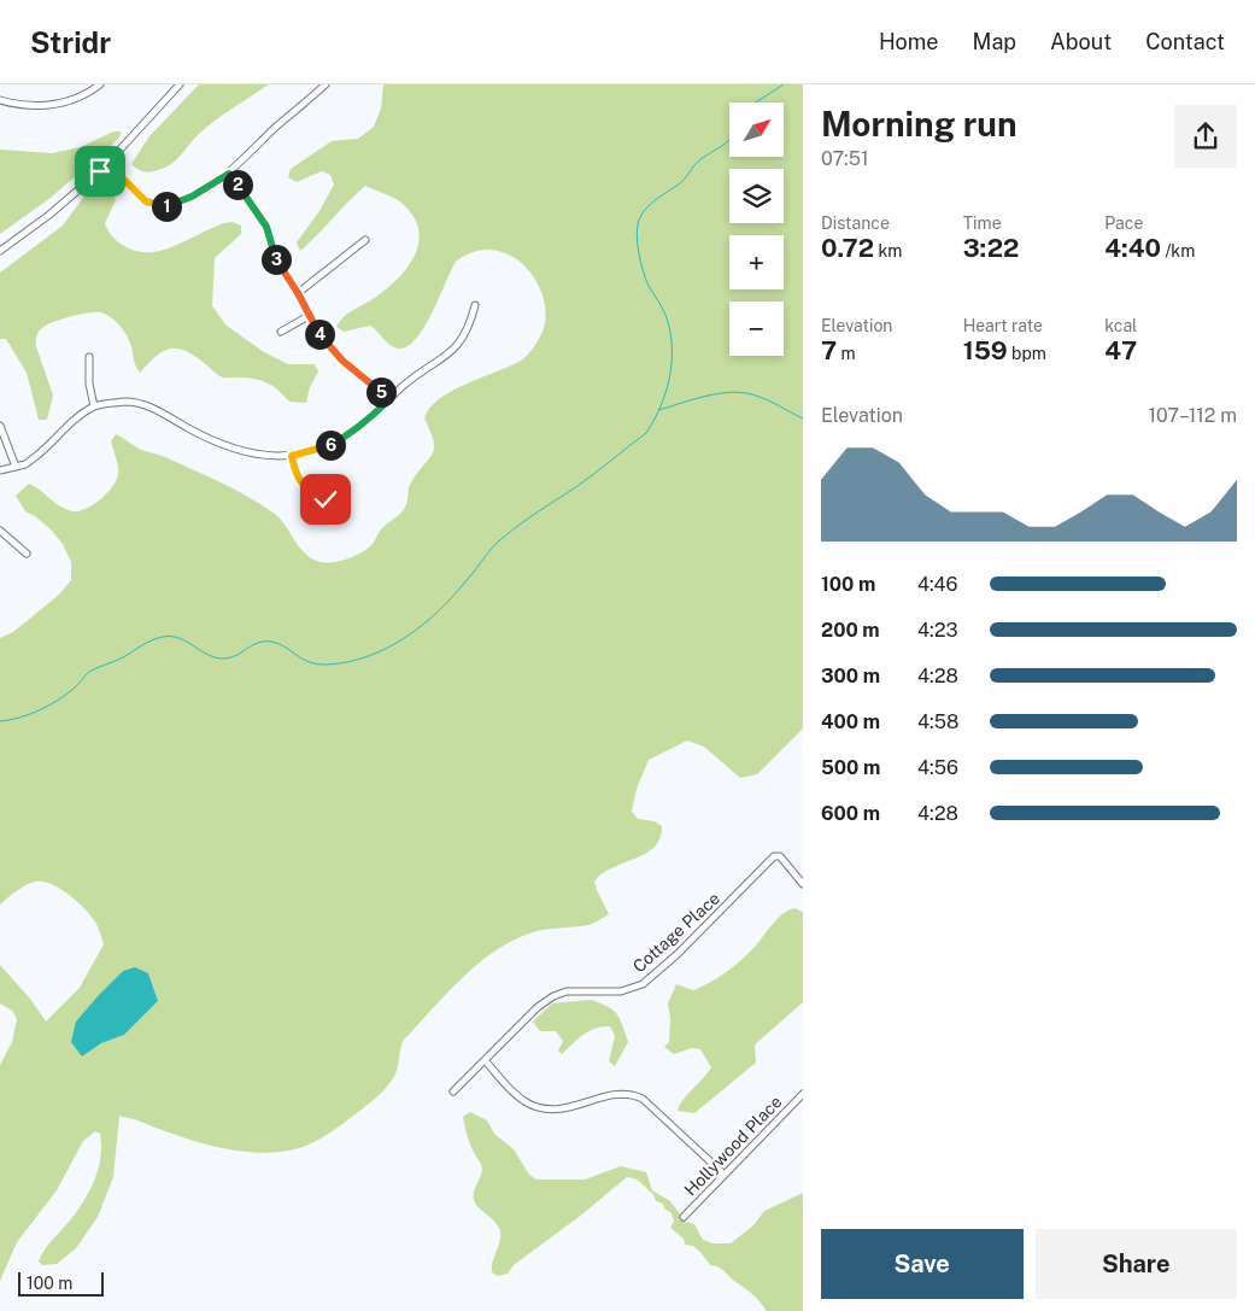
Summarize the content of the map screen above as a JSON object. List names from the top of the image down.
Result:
{
  "streets": {
    "street": ["Cottage Place", "Hollywood Place"]
  },
  "scale_bar": "100 m",
  "north": "top right",
  "page": {
    "header": "Stridr",
    "nav": [
      "Home",
      "Map",
      "About",
      "Contact"
    ],
    "heading": ["Morning run", "07:51"],
    "map_buttons": ["+", "−"],
    "pins": [
      "2",
      "1",
      "3",
      "4",
      "5",
      "6"
    ],
    "stats": [
      ["Distance", "0.72 km"],
      ["Time", "3:22"],
      ["Pace", "4:40 /km"],
      ["Elevation", "7 m"],
      ["Heart rate", "159 bpm"],
      ["kcal", "47"]
    ],
    "chart": ["Elevation", "107–112 m"],
    "list": [
      {
        "name": "100 m",
        "note": "4:46"
      },
      {
        "name": "200 m",
        "note": "4:23"
      },
      {
        "name": "300 m",
        "note": "4:28"
      },
      {
        "name": "400 m",
        "note": "4:58"
      },
      {
        "name": "500 m",
        "note": "4:56"
      },
      {
        "name": "600 m",
        "note": "4:28"
      }
    ],
    "buttons": ["Save", "Share"],
    "scale": "100 m"
  }
}
